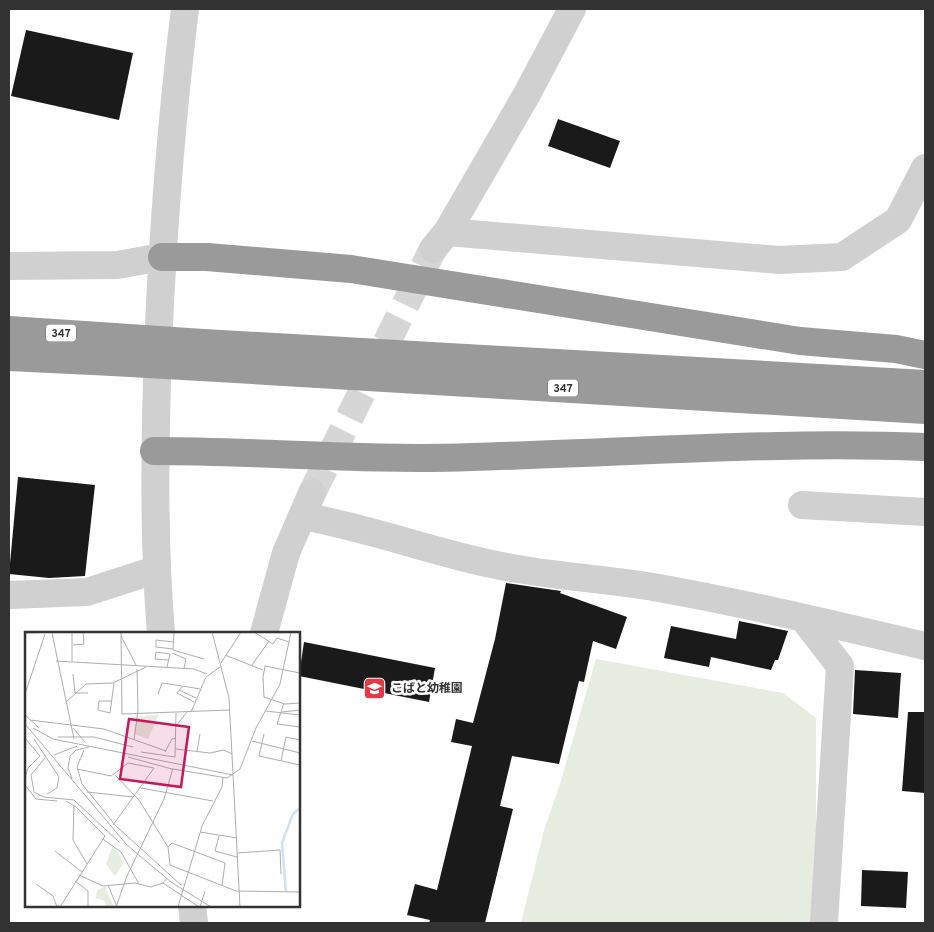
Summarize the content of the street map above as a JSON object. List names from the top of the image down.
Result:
{
  "streets": {
    "highway": ["347"]
  },
  "places": {
    "school or university": ["こばと幼稚園"]
  }
}
